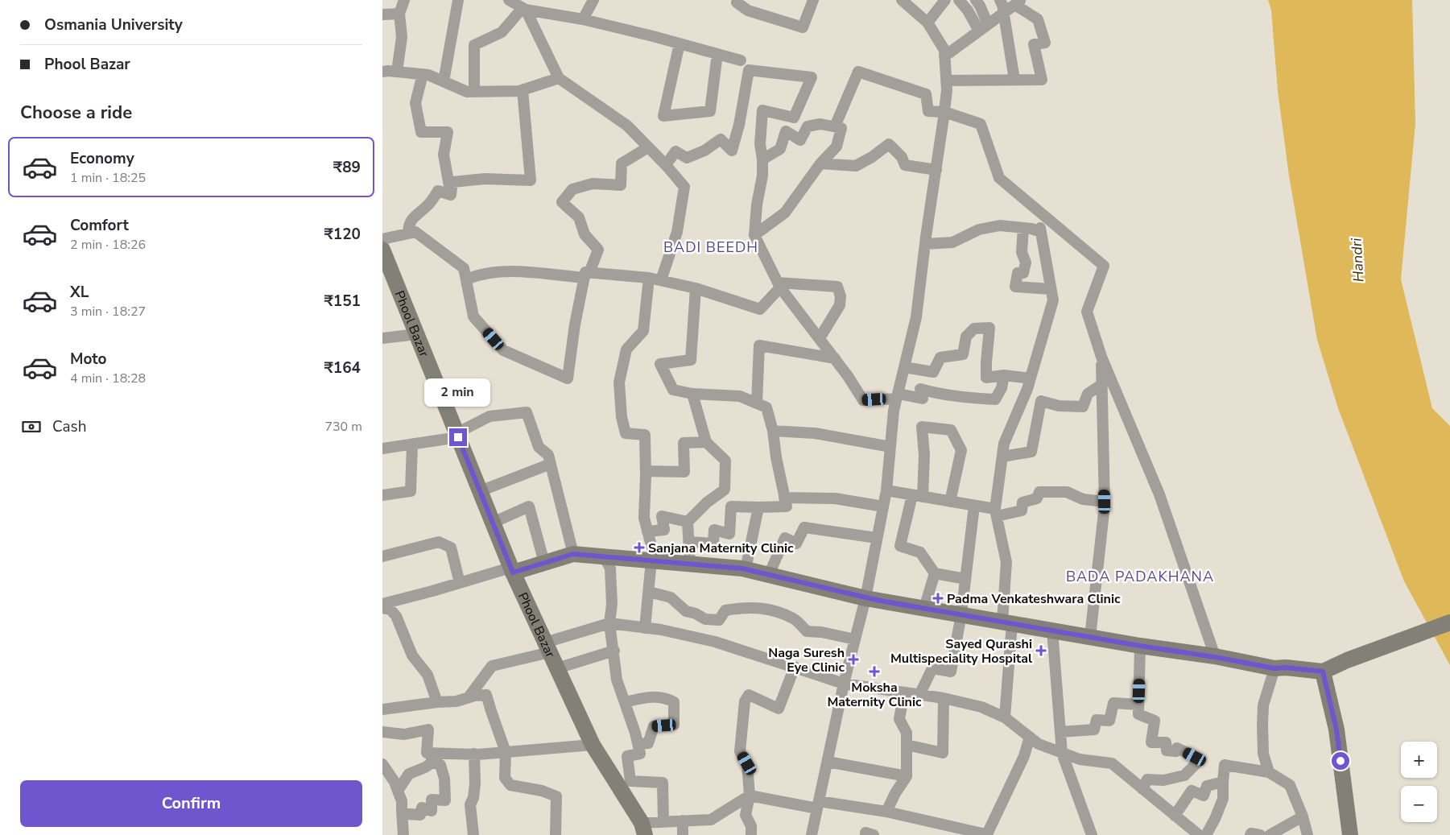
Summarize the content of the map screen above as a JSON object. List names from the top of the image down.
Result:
{
  "streets": {
    "street": ["Phool Bazar"]
  },
  "districts": ["BADI BEEDH", "BADA PADAKHANA"],
  "water": ["Handri"],
  "places": {
    "health": [
      "Sanjana Maternity Clinic",
      "Padma Venkateshwara Clinic",
      "Sayed Qurashi Multispeciality Hospital",
      "Naga Suresh Eye Clinic",
      "Moksha Maternity Clinic"
    ]
  },
  "page": {
    "banner": ["Osmania University", "Phool Bazar"],
    "heading": "Choose a ride",
    "list": [
      {
        "name": "Economy",
        "note": "1 min · 18:25",
        "value": "₹89"
      },
      {
        "name": "Comfort",
        "note": "2 min · 18:26",
        "value": "₹120"
      },
      {
        "name": "XL",
        "note": "3 min · 18:27",
        "value": "₹151"
      },
      {
        "name": "Moto",
        "note": "4 min · 18:28",
        "value": "₹164"
      }
    ],
    "bubble": "2 min",
    "pay": ["Cash", "730 m"],
    "map_buttons": ["+", "−"],
    "buttons": "Confirm"
  }
}
